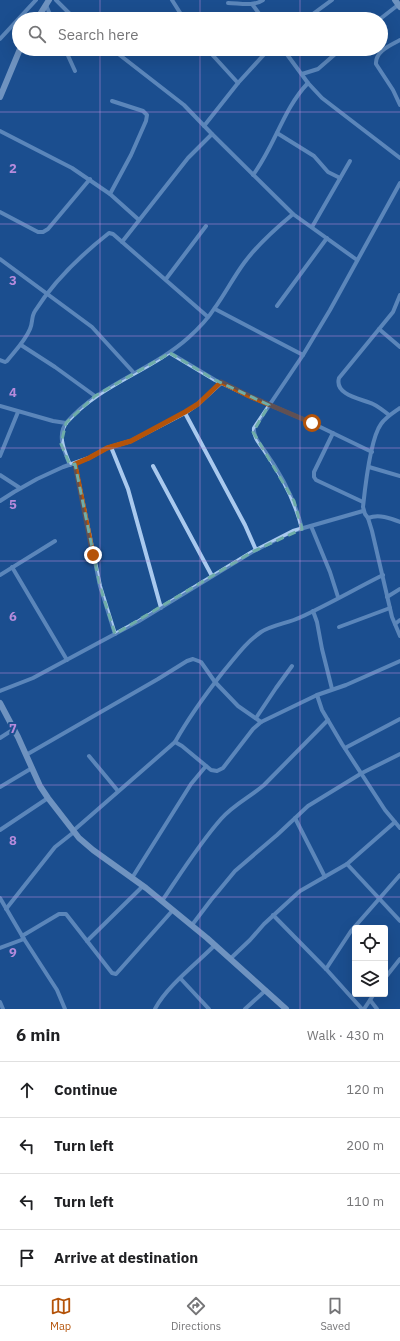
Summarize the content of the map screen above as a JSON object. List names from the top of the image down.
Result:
{
  "page": {
    "search": "Search here",
    "heading": ["6 min", "Walk · 430 m"],
    "list": [
      ["Continue", "120 m"],
      ["Turn left", "200 m"],
      ["Turn left", "110 m"],
      "Arrive at destination"
    ],
    "nav": ["Map", "Directions", "Saved"]
  },
  "grid": {
    "rows": [
      "2",
      "3",
      "4",
      "5",
      "6",
      "7",
      "8",
      "9"
    ]
  }
}
